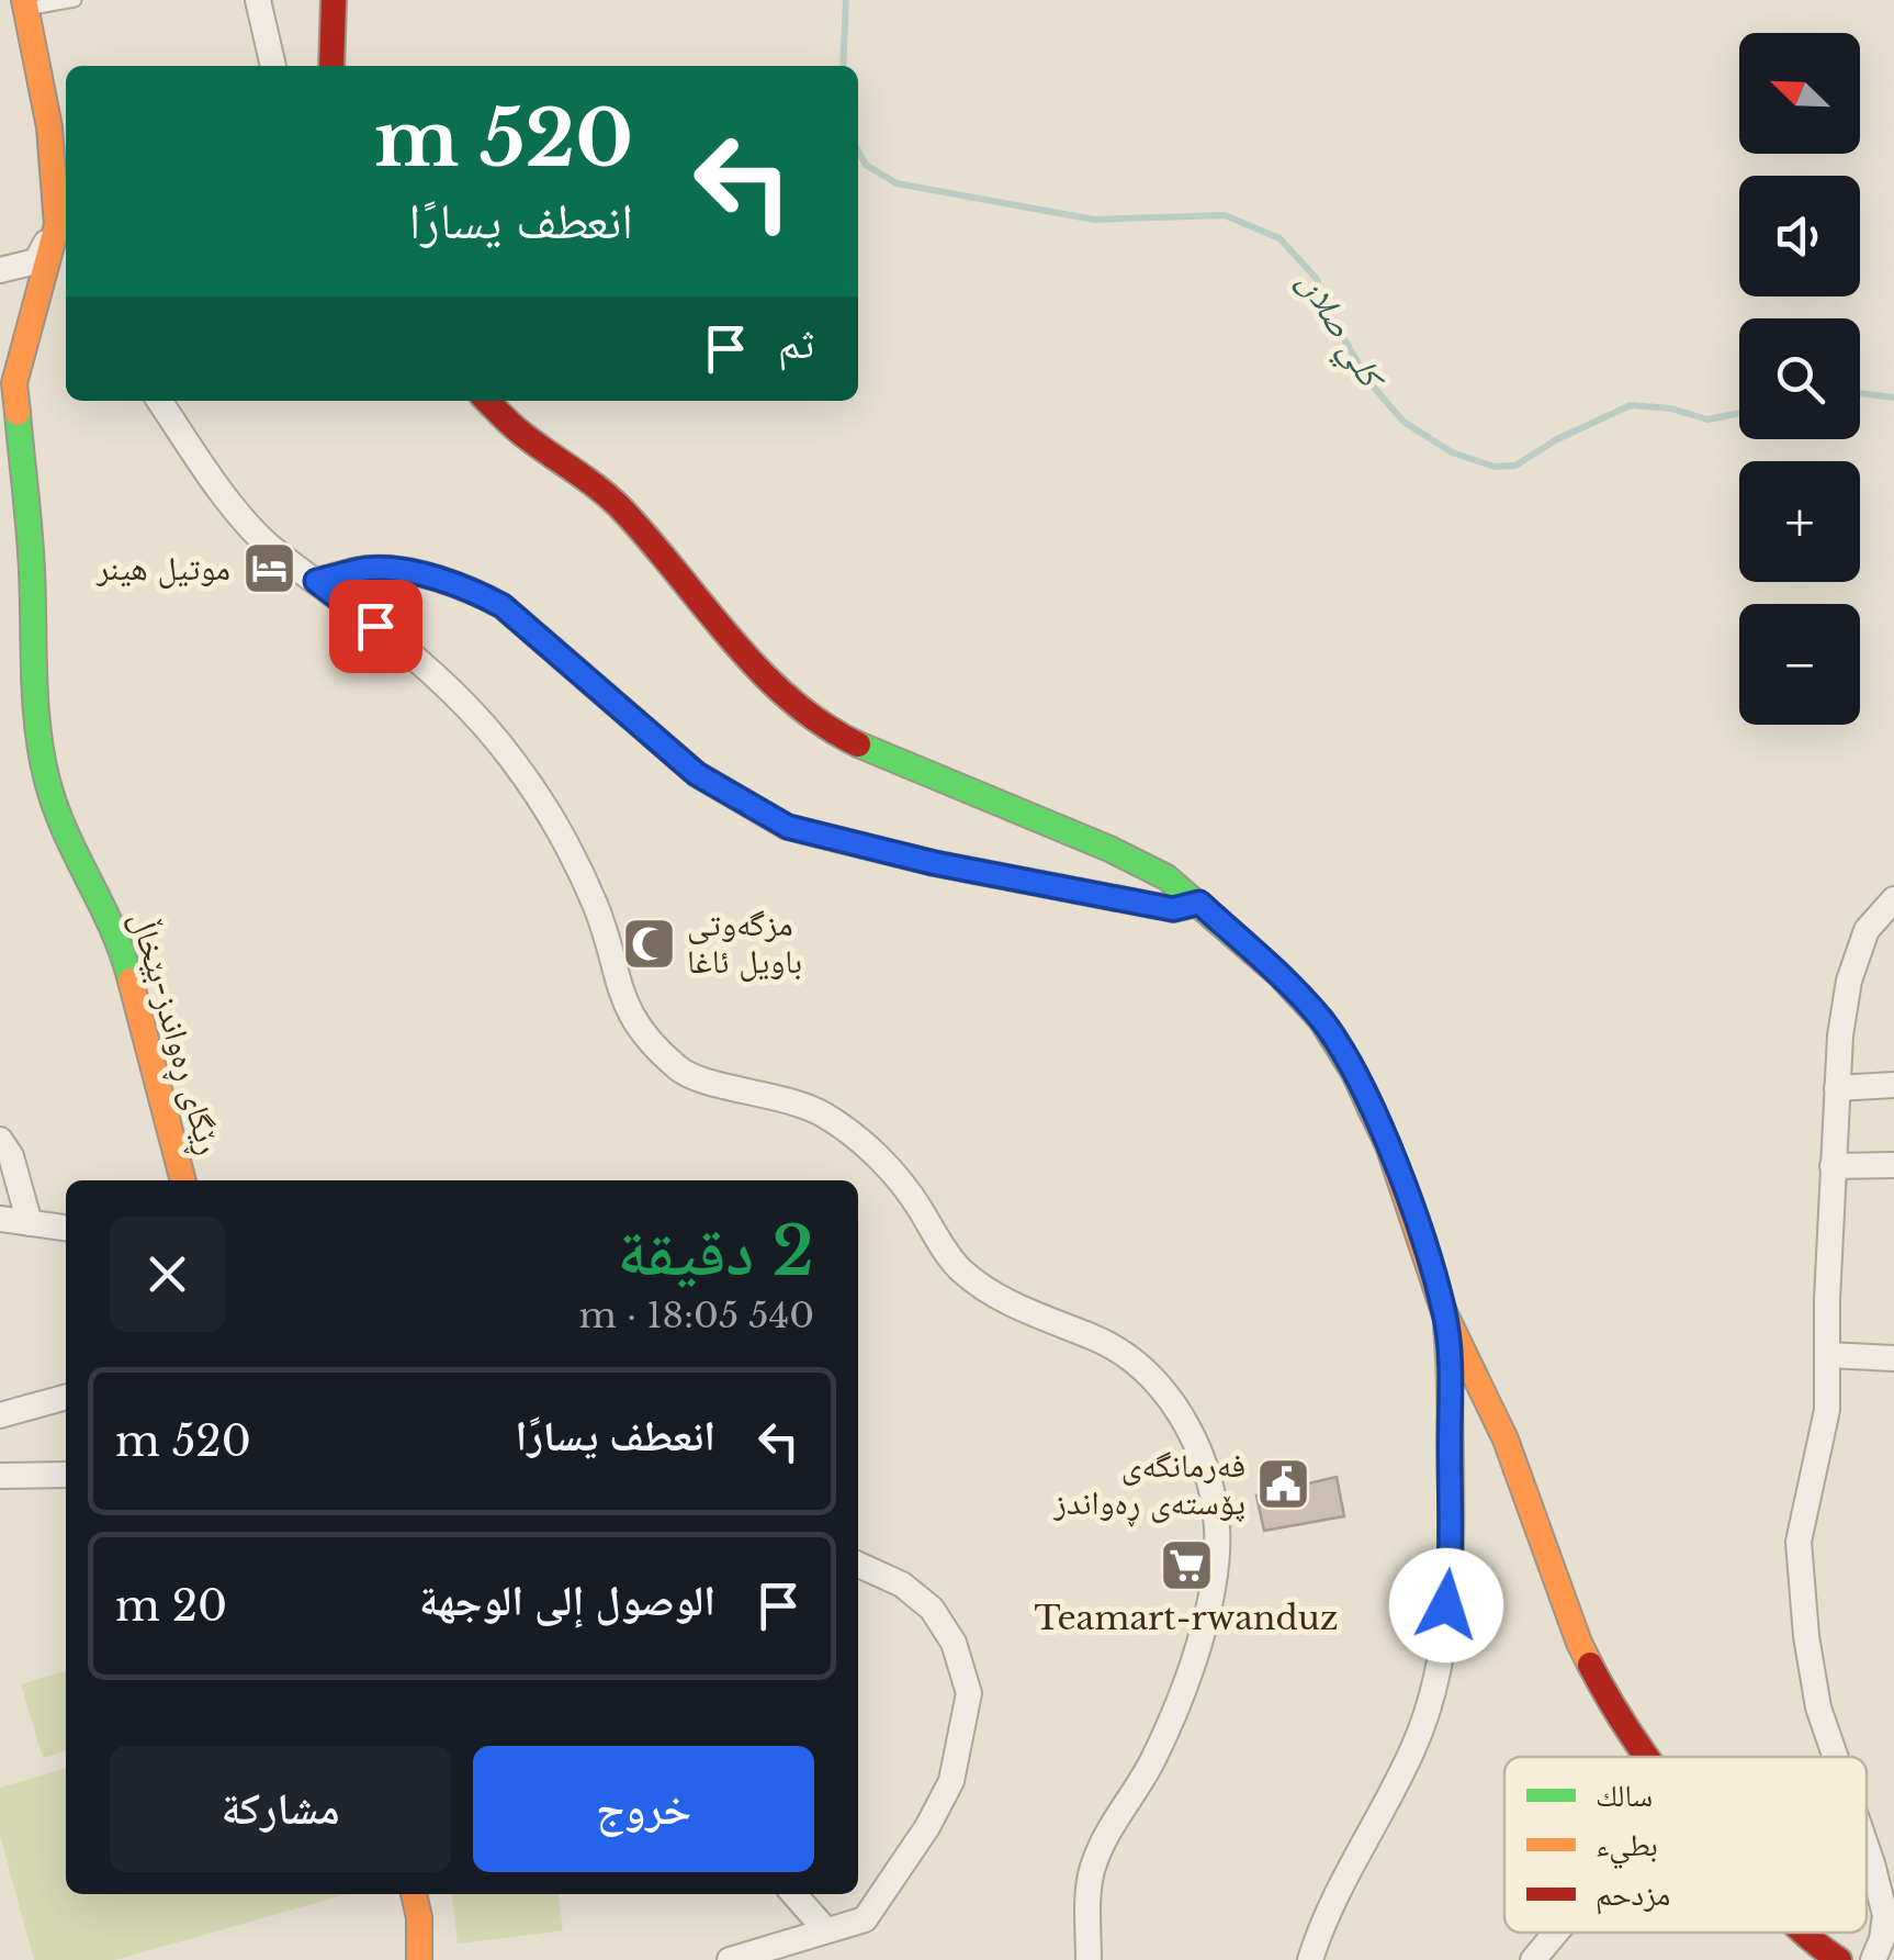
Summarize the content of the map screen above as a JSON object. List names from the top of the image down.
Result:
{
  "streets": {
    "street": ["ڕێگای ڕەواندز-بێخاڵ"]
  },
  "water": ["كلي صلان"],
  "places": {
    "hotel": ["موتيل هينر"],
    "mosque": ["مزگەوتی باویل ئاغا"],
    "public building": ["فەرمانگەی پۆستەی ڕەواندز"],
    "supermarket": ["Teamart-rwanduz"]
  },
  "legend": ["سالك", "بطيء", "مزدحم"],
  "north": "top left",
  "page": {
    "map_buttons": ["+", "−"],
    "turn": ["520 m", "انعطف يسارًا"],
    "then": "ثم",
    "heading": ["2 دقيقة", "540 m · 18:05"],
    "list": [
      {
        "name": "انعطف يسارًا",
        "value": "520 m"
      },
      {
        "name": "الوصول إلى الوجهة",
        "value": "20 m"
      }
    ],
    "buttons": ["خروج", "مشاركة"]
  }
}
